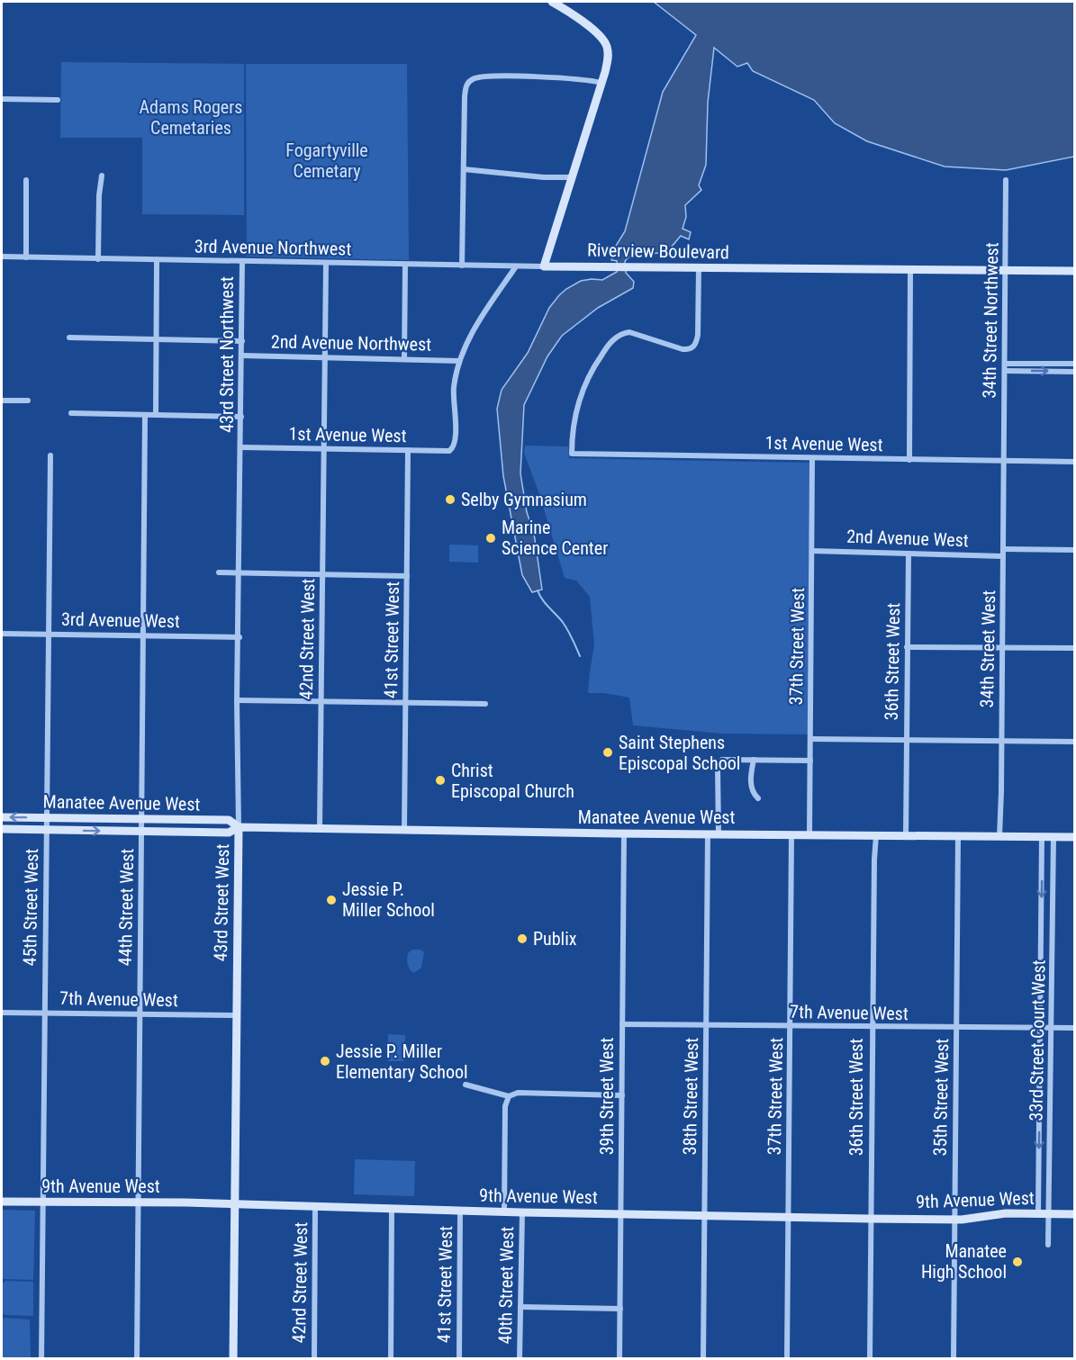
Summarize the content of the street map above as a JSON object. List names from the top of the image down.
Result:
{
  "streets": {
    "street": [
      "3rd Avenue Northwest",
      "Riverview Boulevard",
      "34th Street Northwest",
      "2nd Avenue Northwest",
      "43rd Street Northwest",
      "1st Avenue West",
      "2nd Avenue West",
      "3rd Avenue West",
      "42nd Street West",
      "41st Street West",
      "37th Street West",
      "34th Street West",
      "36th Street West",
      "Manatee Avenue West",
      "43rd Street West",
      "45th Street West",
      "44th Street West",
      "7th Avenue West",
      "33rd Street Court West",
      "39th Street West",
      "38th Street West",
      "35th Street West",
      "9th Avenue West",
      "40th Street West"
    ]
  },
  "crossings": [
    ["3rd Avenue Northwest", "Riverview Boulevard"],
    ["3rd Avenue Northwest", "43rd Street Northwest"],
    ["3rd Avenue Northwest", "42nd Street West"],
    ["Riverview Boulevard", "34th Street Northwest"],
    ["Riverview Boulevard", "1st Avenue West"],
    ["34th Street Northwest", "1st Avenue West"],
    ["34th Street Northwest", "34th Street West"],
    ["2nd Avenue Northwest", "43rd Street Northwest"],
    ["2nd Avenue Northwest", "1st Avenue West"],
    ["2nd Avenue Northwest", "42nd Street West"],
    ["43rd Street Northwest", "1st Avenue West"],
    ["43rd Street Northwest", "43rd Street West"],
    ["1st Avenue West", "42nd Street West"],
    ["1st Avenue West", "41st Street West"],
    ["1st Avenue West", "37th Street West"],
    ["1st Avenue West", "34th Street West"],
    ["1st Avenue West", "43rd Street West"],
    ["2nd Avenue West", "37th Street West"],
    ["2nd Avenue West", "34th Street West"],
    ["2nd Avenue West", "36th Street West"],
    ["3rd Avenue West", "43rd Street West"],
    ["3rd Avenue West", "45th Street West"],
    ["3rd Avenue West", "44th Street West"],
    ["42nd Street West", "Manatee Avenue West"],
    ["42nd Street West", "9th Avenue West"],
    ["41st Street West", "Manatee Avenue West"],
    ["41st Street West", "9th Avenue West"],
    ["37th Street West", "Manatee Avenue West"],
    ["37th Street West", "7th Avenue West"],
    ["37th Street West", "9th Avenue West"],
    ["34th Street West", "Manatee Avenue West"],
    ["36th Street West", "Manatee Avenue West"],
    ["36th Street West", "7th Avenue West"],
    ["36th Street West", "9th Avenue West"],
    ["Manatee Avenue West", "43rd Street West"],
    ["Manatee Avenue West", "45th Street West"],
    ["Manatee Avenue West", "44th Street West"],
    ["Manatee Avenue West", "33rd Street Court West"],
    ["Manatee Avenue West", "39th Street West"],
    ["Manatee Avenue West", "38th Street West"],
    ["Manatee Avenue West", "35th Street West"],
    ["43rd Street West", "7th Avenue West"],
    ["43rd Street West", "9th Avenue West"],
    ["45th Street West", "7th Avenue West"],
    ["45th Street West", "9th Avenue West"],
    ["44th Street West", "7th Avenue West"],
    ["44th Street West", "9th Avenue West"],
    ["7th Avenue West", "33rd Street Court West"],
    ["7th Avenue West", "39th Street West"],
    ["7th Avenue West", "38th Street West"],
    ["7th Avenue West", "35th Street West"],
    ["33rd Street Court West", "9th Avenue West"],
    ["39th Street West", "9th Avenue West"],
    ["38th Street West", "9th Avenue West"],
    ["35th Street West", "9th Avenue West"],
    ["9th Avenue West", "40th Street West"]
  ],
  "parks": ["Adams Rogers Cemetaries", "Fogartyville Cemetary"],
  "places": [
    "Selby Gymnasium",
    "Marine Science Center",
    "Saint Stephens Episcopal School",
    "Christ Episcopal Church",
    "Jessie P. Miller School",
    "Publix",
    "Jessie P. Miller Elementary School",
    "Manatee High School"
  ]
}
